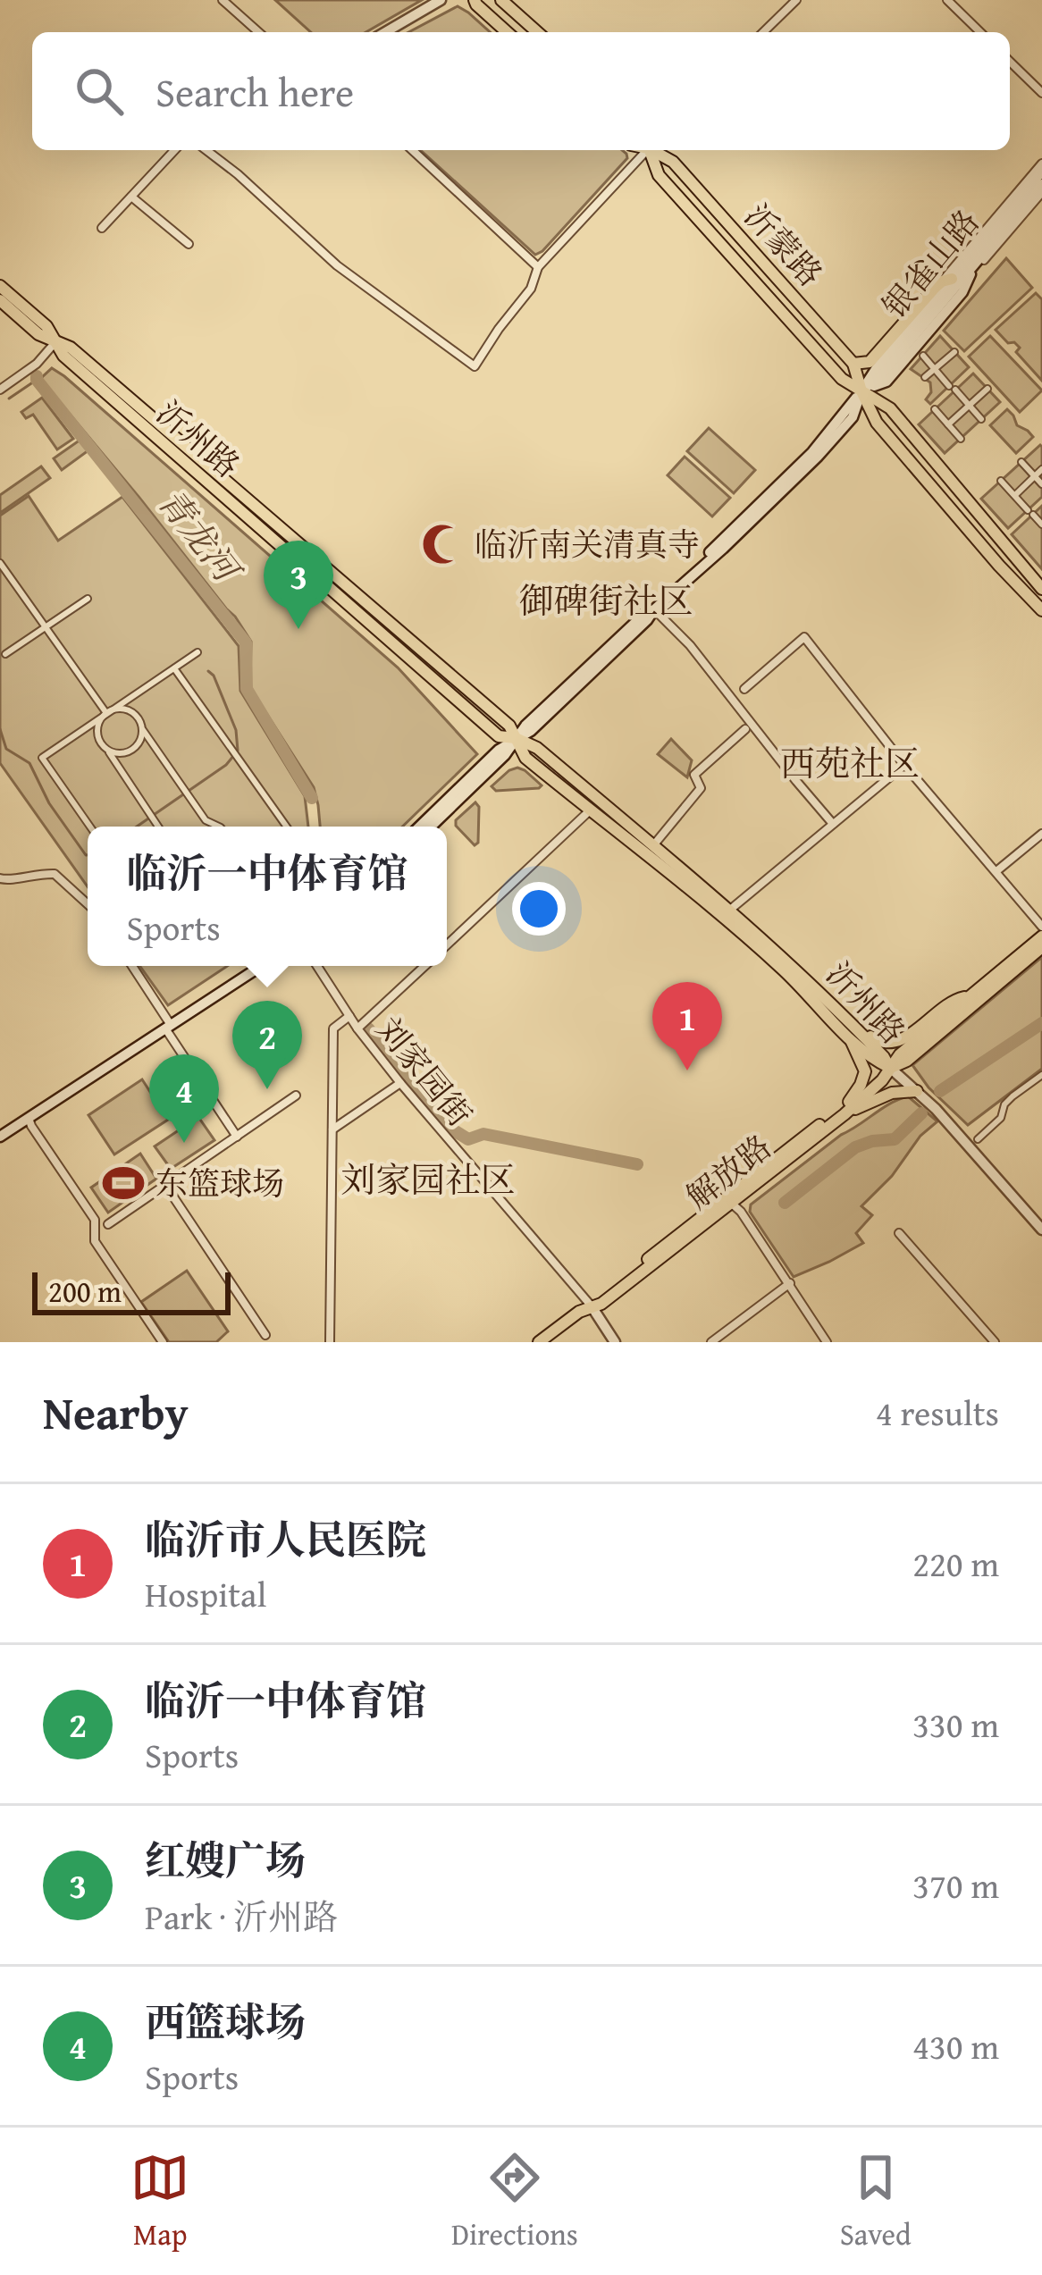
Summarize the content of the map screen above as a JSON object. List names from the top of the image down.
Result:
{
  "streets": {
    "main road": [
      "沂蒙路",
      "银雀山路",
      "沂州路",
      "解放路"
    ],
    "street": ["刘家园街"]
  },
  "crossings": [
    ["沂蒙路", "银雀山路"],
    ["银雀山路", "沂州路"],
    ["沂州路", "解放路"],
    ["刘家园街", "解放路"]
  ],
  "districts": ["御碑街社区", "西苑社区", "刘家园社区"],
  "water": ["青龙河"],
  "places": {
    "mosque": ["临沂南关清真寺"],
    "sports": ["东篮球场"]
  },
  "scale_bar": "200 m",
  "page": {
    "search": "Search here",
    "pins": [
      "3",
      "1",
      "2",
      "4"
    ],
    "popup": ["临沂一中体育馆", "Sports"],
    "scale": "200 m",
    "heading": ["Nearby", "4 results"],
    "list": [
      {
        "mark": "1",
        "name": "临沂市人民医院",
        "note": "Hospital",
        "value": "220 m"
      },
      {
        "mark": "2",
        "name": "临沂一中体育馆",
        "note": "Sports",
        "value": "330 m"
      },
      {
        "mark": "3",
        "name": "红嫂广场",
        "note": "Park · 沂州路",
        "value": "370 m"
      },
      {
        "mark": "4",
        "name": "西篮球场",
        "note": "Sports",
        "value": "430 m"
      }
    ],
    "nav": ["Map", "Directions", "Saved"]
  }
}
